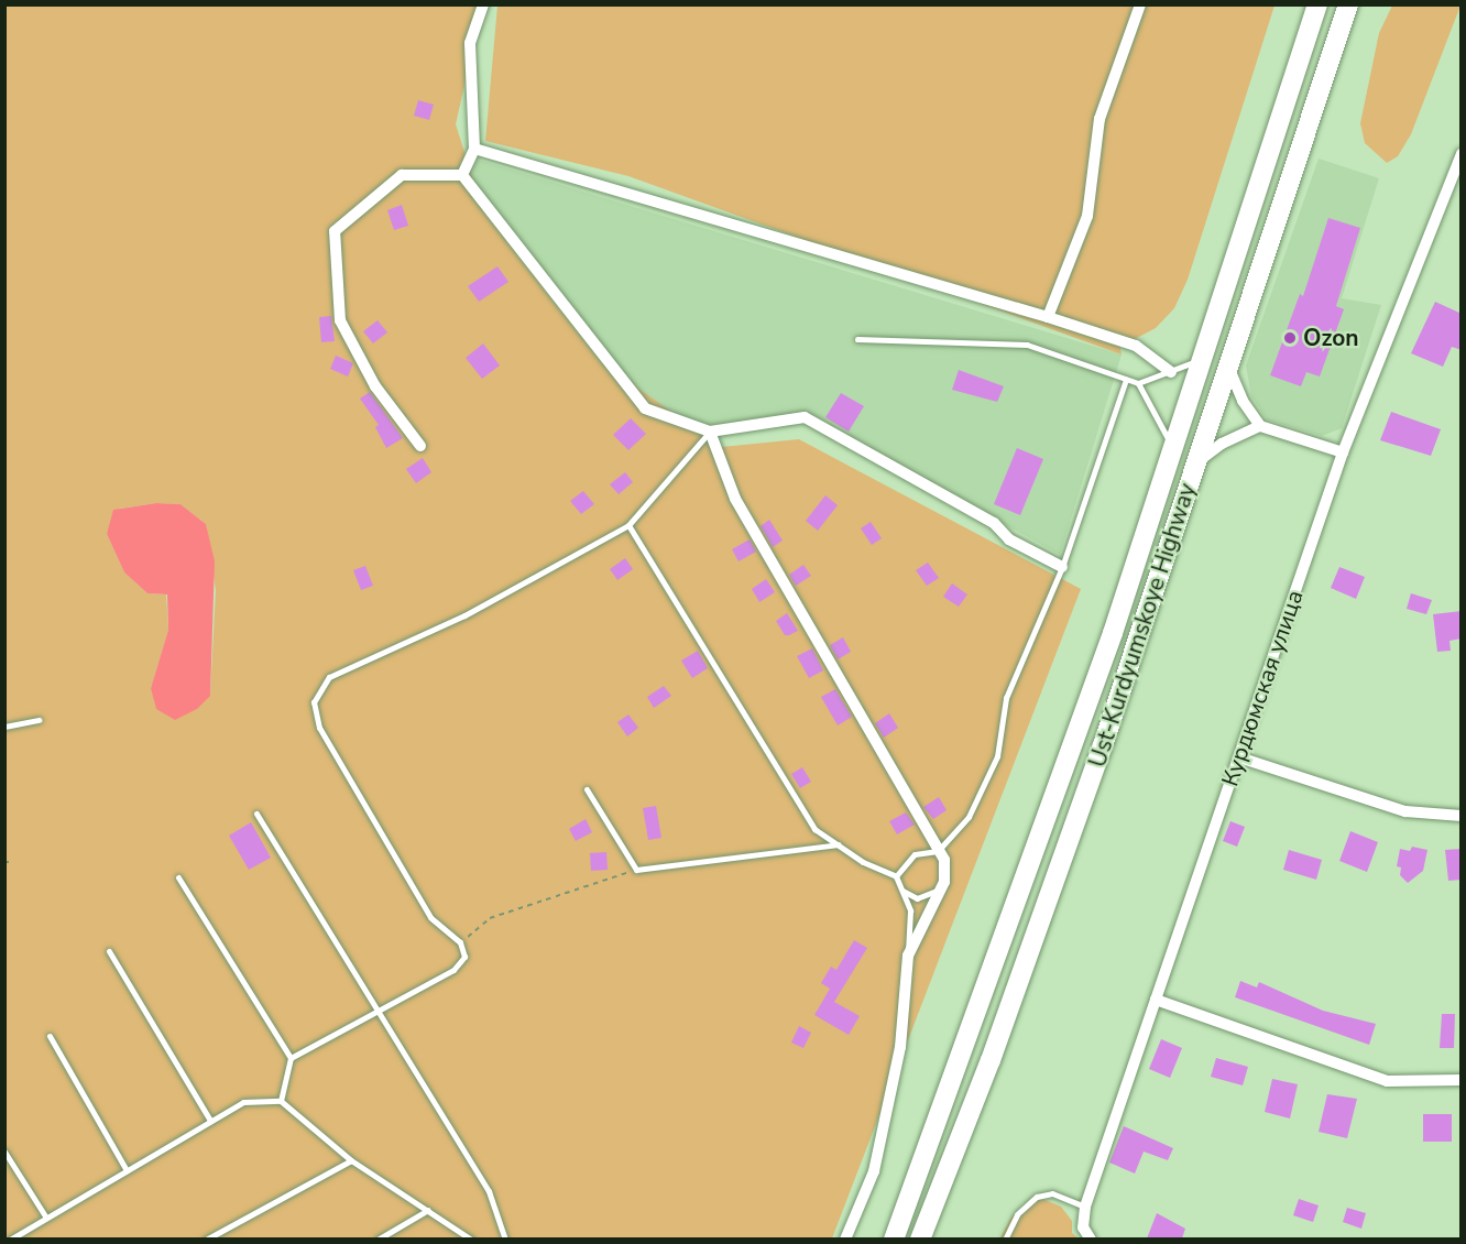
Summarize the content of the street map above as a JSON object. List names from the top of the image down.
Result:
{
  "streets": {
    "main road": ["Ust-Kurdyumskoye Highway"],
    "street": ["Курдюмская улица"]
  },
  "places": ["Ozon"]
}
